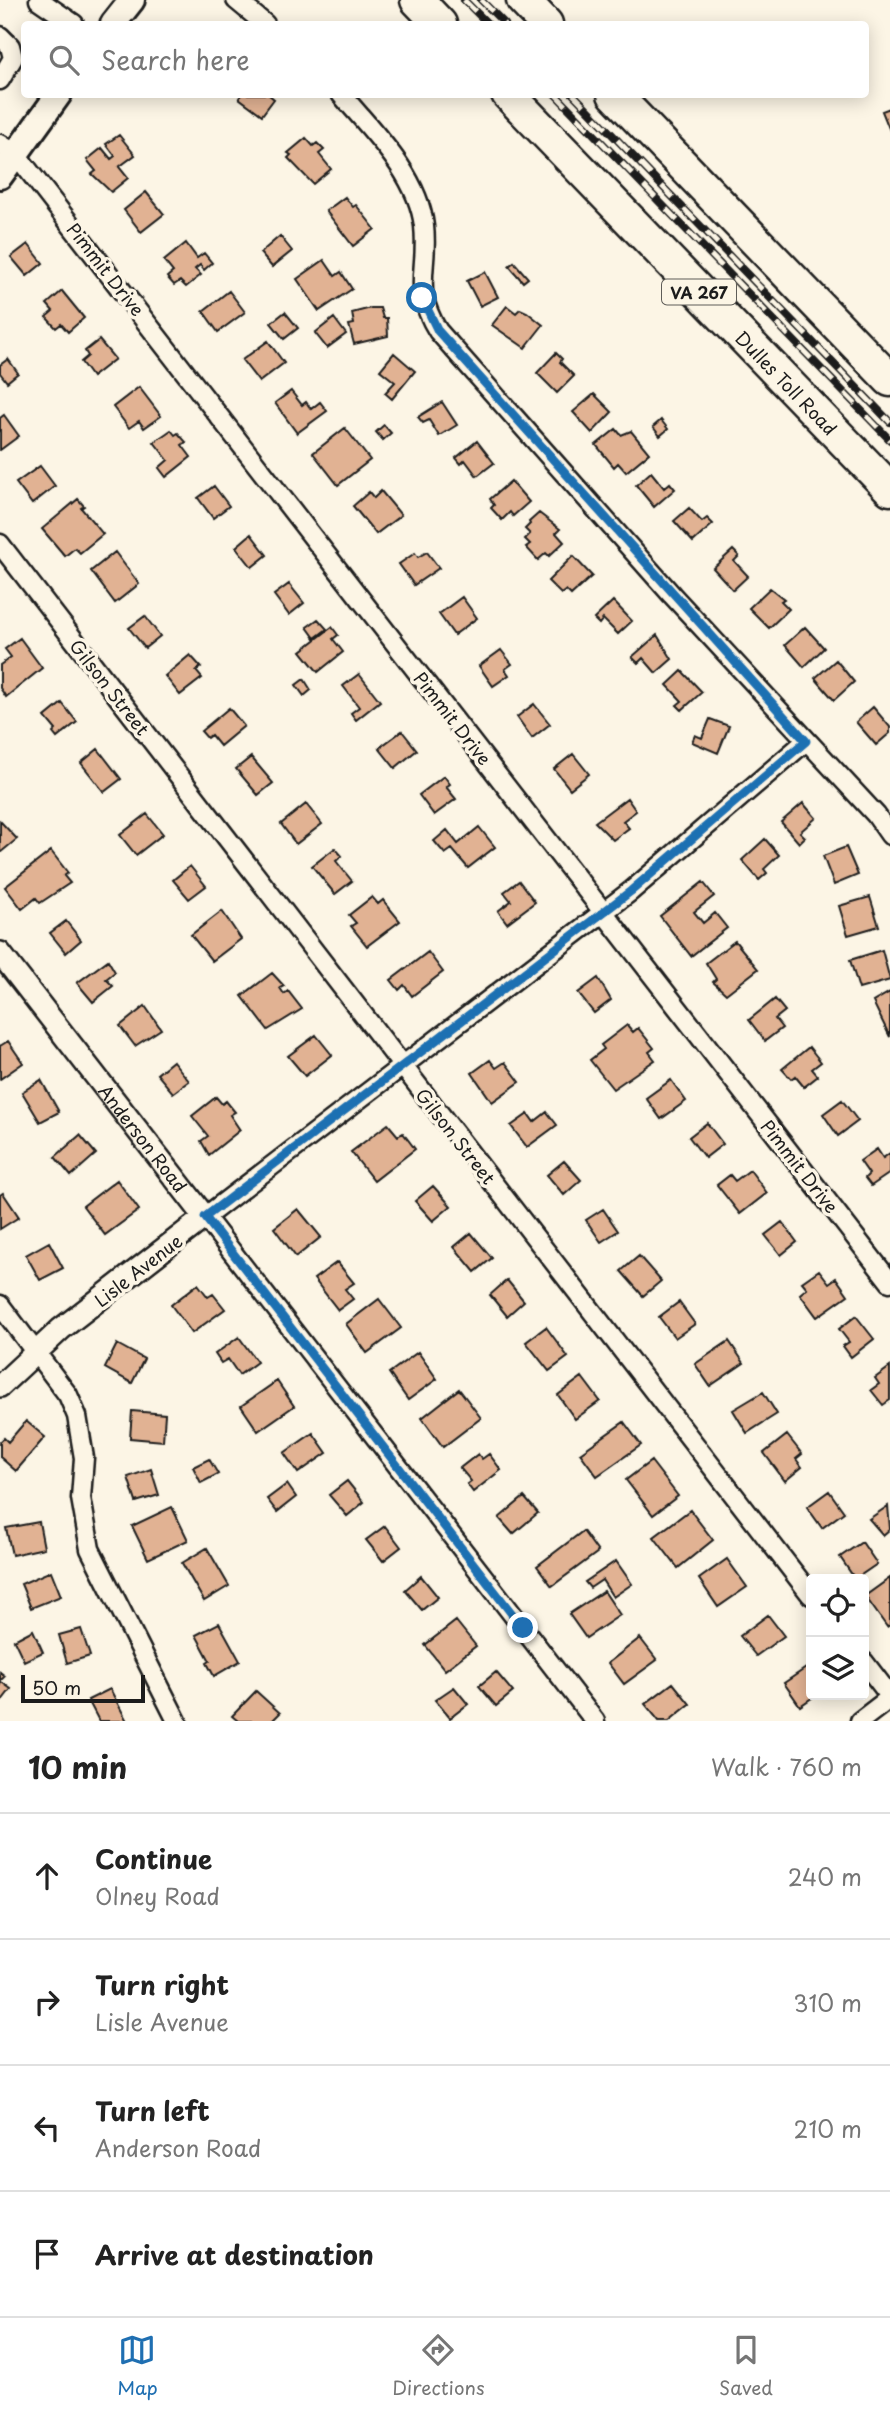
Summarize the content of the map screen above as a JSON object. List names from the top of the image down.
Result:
{
  "streets": {
    "highway": ["VA 267", "Dulles Toll Road"],
    "street": [
      "Pimmit Drive",
      "Gilson Street",
      "Anderson Road",
      "Lisle Avenue"
    ]
  },
  "crossings": [
    ["Pimmit Drive", "Lisle Avenue"],
    ["Gilson Street", "Lisle Avenue"],
    ["Anderson Road", "Lisle Avenue"]
  ],
  "scale_bar": "50 m",
  "page": {
    "search": "Search here",
    "scale": "50 m",
    "heading": ["10 min", "Walk · 760 m"],
    "list": [
      ["Continue", "Olney Road", "240 m"],
      ["Turn right", "Lisle Avenue", "310 m"],
      ["Turn left", "Anderson Road", "210 m"],
      "Arrive at destination"
    ],
    "nav": ["Map", "Directions", "Saved"]
  }
}
